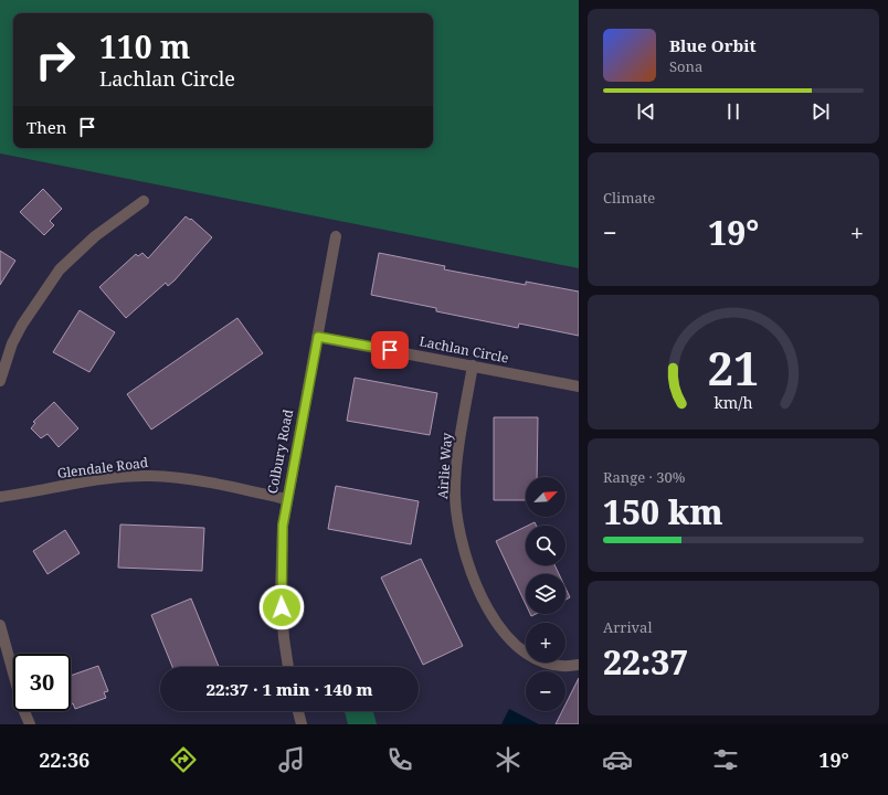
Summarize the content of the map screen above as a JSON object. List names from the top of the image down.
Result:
{
  "streets": {
    "street": [
      "Lachlan Circle",
      "Colbury Road",
      "Airlie Way",
      "Glendale Road"
    ]
  },
  "crossings": [
    ["Lachlan Circle", "Colbury Road"],
    ["Lachlan Circle", "Airlie Way"],
    ["Colbury Road", "Glendale Road"]
  ],
  "north": "top right",
  "page": {
    "turn": ["110 m", "Lachlan Circle"],
    "song": ["Blue Orbit", "Sona"],
    "then": "Then",
    "tile": [
      "Climate",
      ["Range · 30%", "150 km"],
      ["Arrival", "22:37"]
    ],
    "heat": ["−", "19°", "+"],
    "map_buttons": ["+", "−"],
    "limit": "30",
    "trip": "22:37 · 1 min · 140 m",
    "tabs": ["22:36", "19°"],
    "gauge": ["21", "km/h"]
  }
}
